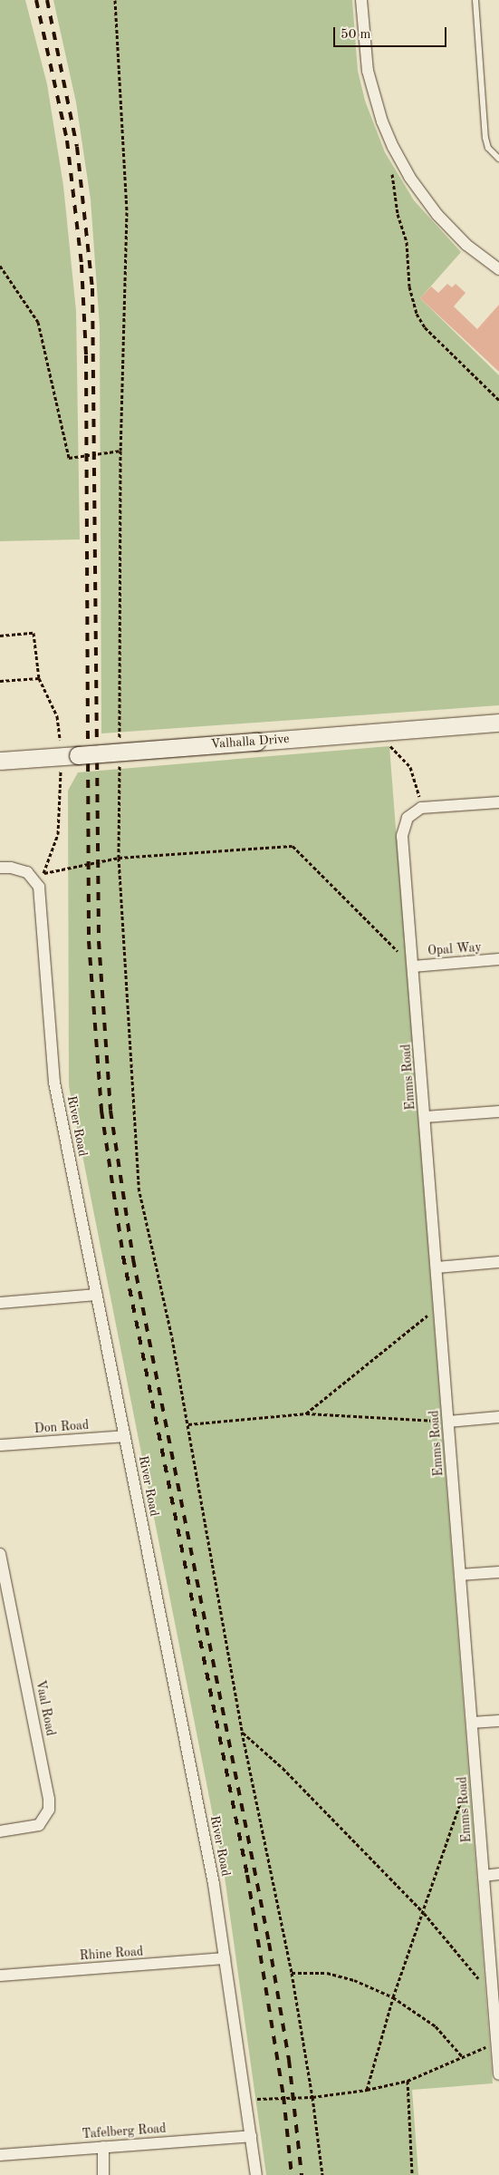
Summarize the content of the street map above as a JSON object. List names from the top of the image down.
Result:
{
  "streets": {
    "main road": ["Valhalla Drive"],
    "street": [
      "Opal Way",
      "Emms Road",
      "River Road",
      "Don Road",
      "Vaal Road",
      "Rhine Road",
      "Tafelberg Road"
    ]
  },
  "crossings": [
    ["Opal Way", "Emms Road"],
    ["River Road", "Don Road"],
    ["River Road", "Rhine Road"],
    ["River Road", "Tafelberg Road"]
  ],
  "scale_bar": "50 m"
}
